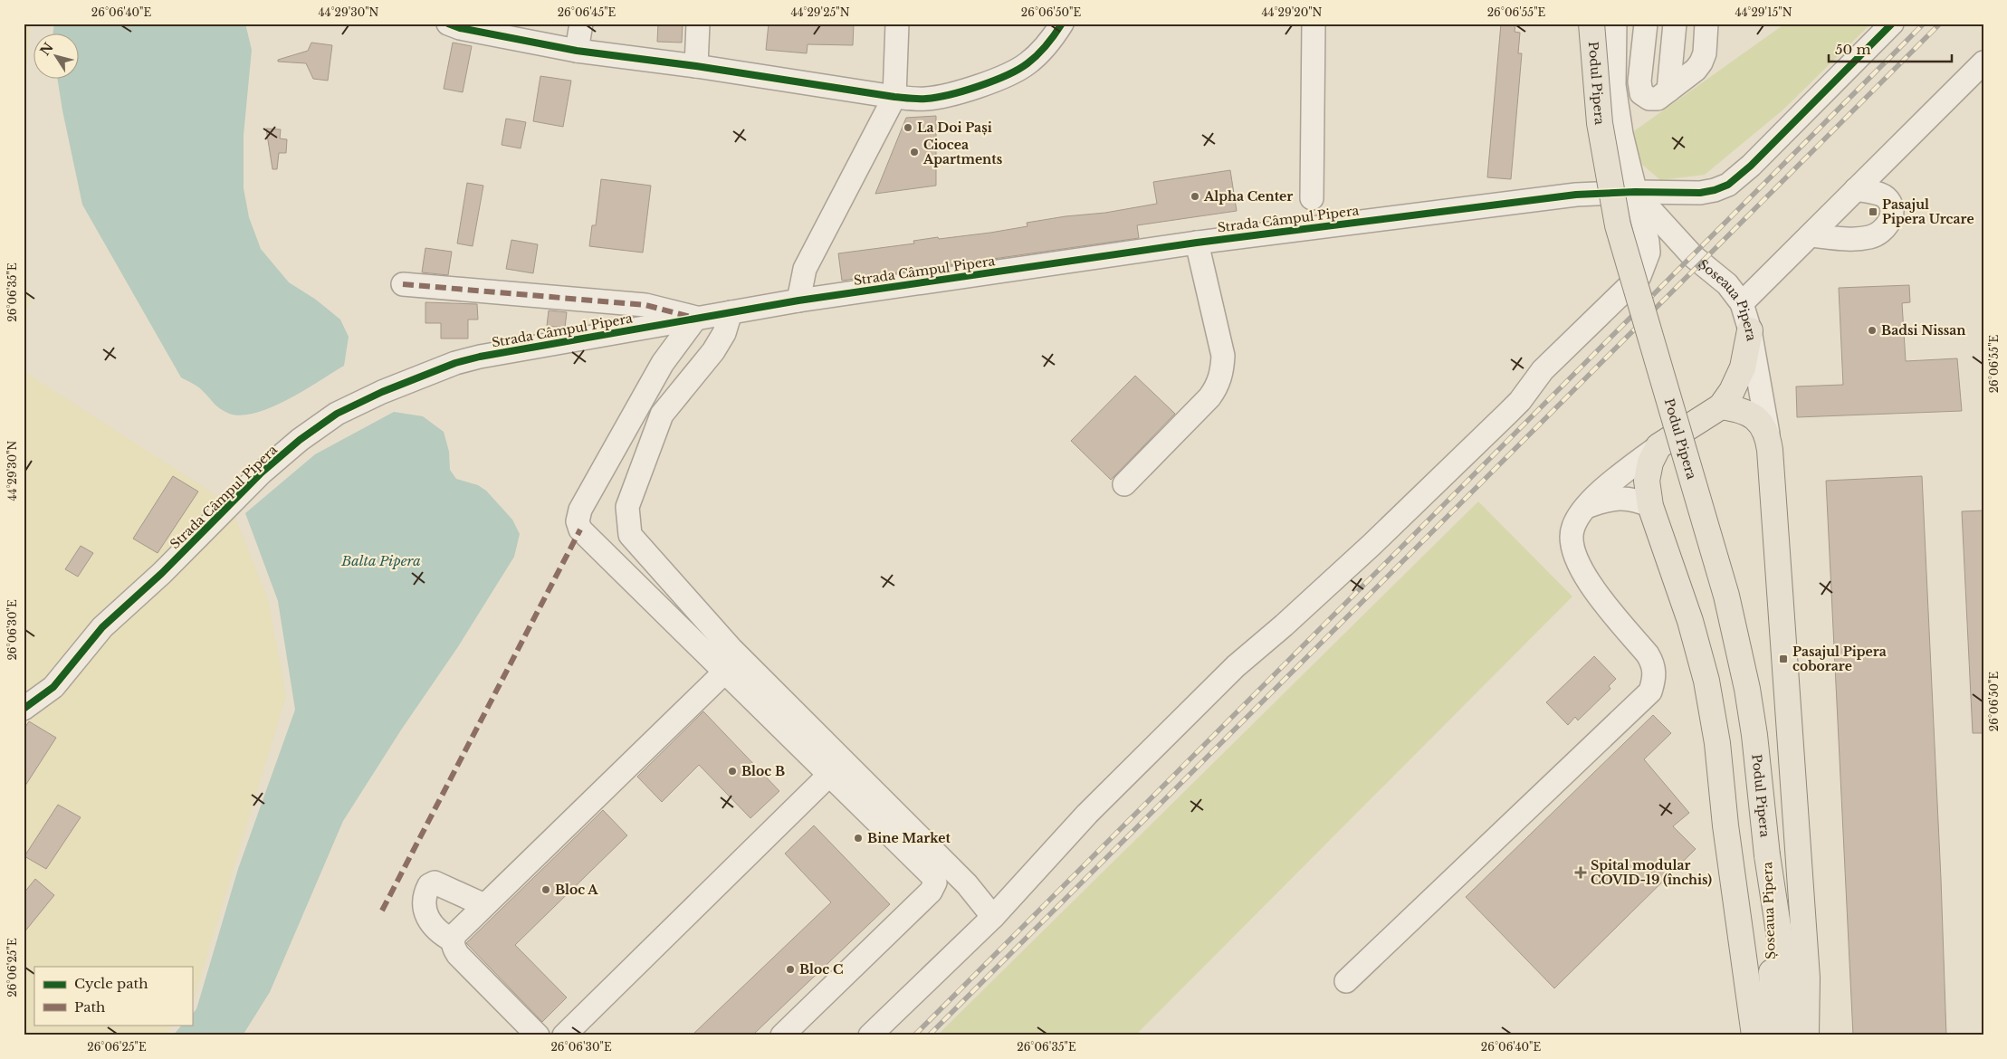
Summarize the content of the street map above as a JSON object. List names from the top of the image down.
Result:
{
  "streets": {
    "main road": ["Podul Pipera", "Șoseaua Pipera"],
    "street": ["Strada Câmpul Pipera"]
  },
  "crossings": [
    ["Podul Pipera", "Șoseaua Pipera"],
    ["Strada Câmpul Pipera", "Șoseaua Pipera"]
  ],
  "water": ["Balta Pipera"],
  "places": {
    "other": [
      "La Doi Pași",
      "Ciocea Apartments",
      "Alpha Center",
      "Badsi Nissan",
      "Bloc B",
      "Bine Market",
      "Bloc A",
      "Bloc C"
    ],
    "transit": ["Pasajul Pipera Urcare", "Pasajul Pipera coborare"],
    "health": ["Spital modular COVID-19 (închis)"]
  },
  "legend": ["Cycle path", "Path"],
  "scale_bar": "50 m",
  "north": "top left",
  "coordinates": [
    "26°06'40\"E",
    "44°29'30\"N",
    "26°06'45\"E",
    "44°29'25\"N",
    "26°06'50\"E",
    "44°29'20\"N",
    "26°06'55\"E",
    "44°29'15\"N",
    "26°06'35\"E",
    "26°06'30\"E",
    "26°06'25\"E"
  ]
}
